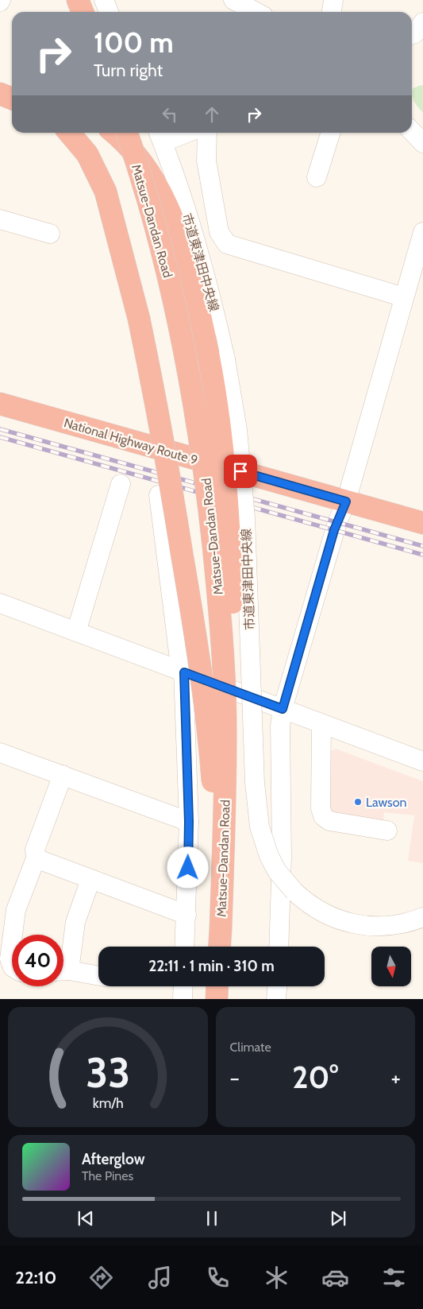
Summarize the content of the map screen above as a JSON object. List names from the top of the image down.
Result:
{
  "streets": {
    "highway": ["Matsue-Dandan Road", "National Highway Route 9"],
    "street": ["市道東津田中央線"]
  },
  "places": ["Lawson"],
  "north": "bottom",
  "page": {
    "turn": ["100 m", "Turn right"],
    "limit": "40",
    "trip": "22:11 · 1 min · 310 m",
    "tile": "Climate",
    "heat": ["−", "20°", "+"],
    "song": ["Afterglow", "The Pines"],
    "tabs": "22:10",
    "gauge": ["33", "km/h"]
  }
}
